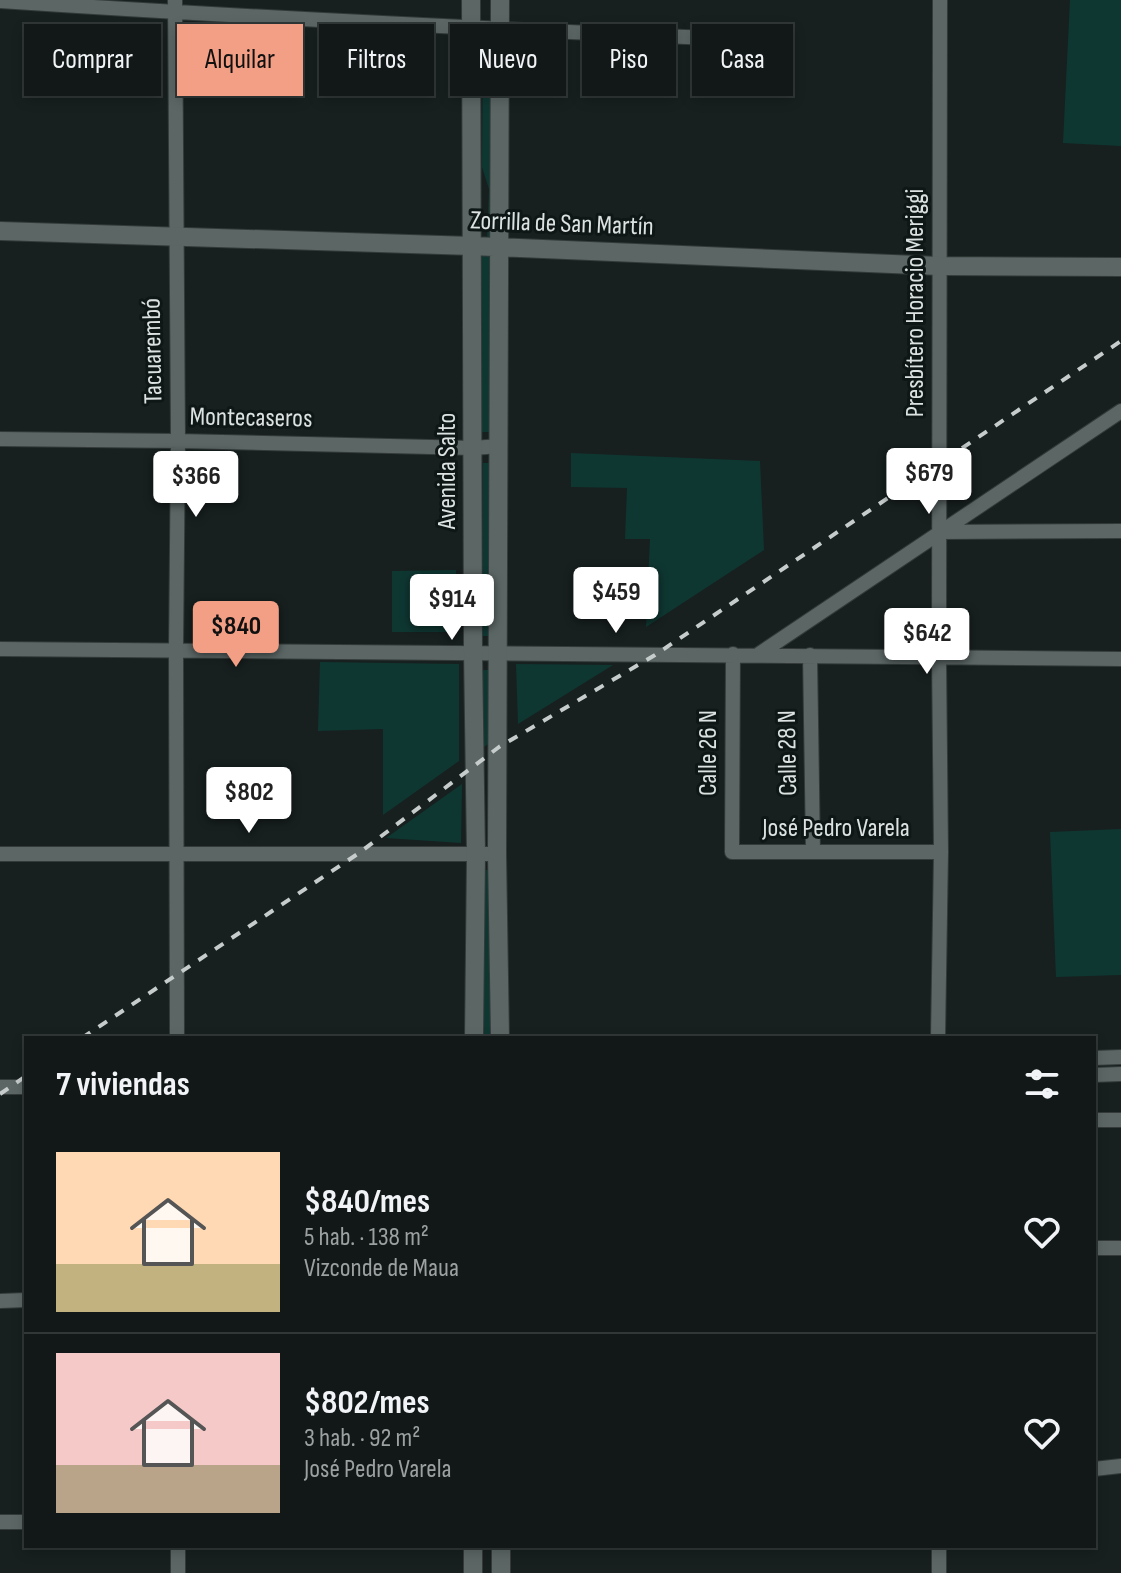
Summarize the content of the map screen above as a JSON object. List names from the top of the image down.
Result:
{
  "streets": {
    "street": [
      "Zorrilla de San Martín",
      "Presbítero Horacio Meriggi",
      "Tacuarembó",
      "Montecaseros",
      "Avenida Salto",
      "Calle 26 N",
      "Calle 28 N",
      "José Pedro Varela"
    ]
  },
  "crossings": [
    ["Zorrilla de San Martín", "Presbítero Horacio Meriggi"],
    ["Zorrilla de San Martín", "Tacuarembó"],
    ["Zorrilla de San Martín", "Avenida Salto"],
    ["Presbítero Horacio Meriggi", "José Pedro Varela"],
    ["Tacuarembó", "Montecaseros"],
    ["Montecaseros", "Avenida Salto"],
    ["Calle 26 N", "José Pedro Varela"],
    ["Calle 28 N", "José Pedro Varela"]
  ],
  "page": {
    "chip": [
      "Comprar",
      "Alquilar",
      "Filtros",
      "Nuevo",
      "Piso",
      "Casa"
    ],
    "price": [
      "$679",
      "$366",
      "$459",
      "$914",
      "$840",
      "$642",
      "$802"
    ],
    "heading": "7 viviendas",
    "list": [
      {
        "name": "$840/mes",
        "note": "5 hab. · 138 m² · Vizconde de Maua"
      },
      {
        "name": "$802/mes",
        "note": "3 hab. · 92 m² · José Pedro Varela"
      }
    ]
  }
}
